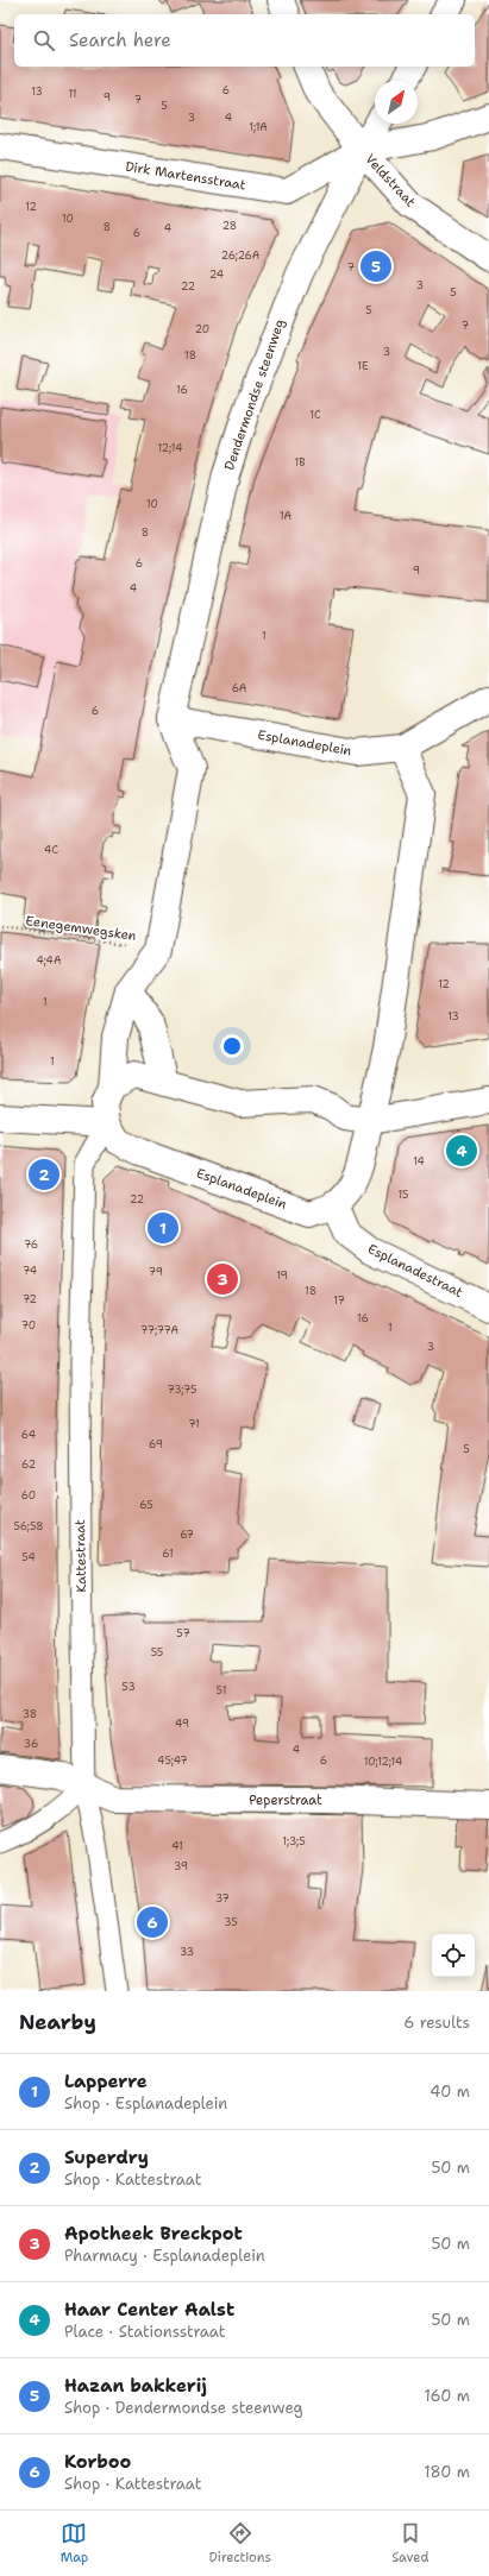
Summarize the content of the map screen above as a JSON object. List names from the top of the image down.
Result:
{
  "streets": {
    "street": [
      "Dirk Martensstraat",
      "Veldstraat",
      "Dendermondse steenweg",
      "Esplanadeplein",
      "Esplanadestraat",
      "Kattestraat",
      "Peperstraat"
    ],
    "path": ["Eenegemwegsken"]
  },
  "crossings": [
    ["Dirk Martensstraat", "Veldstraat"],
    ["Dirk Martensstraat", "Dendermondse steenweg"],
    ["Veldstraat", "Dendermondse steenweg"],
    ["Dendermondse steenweg", "Esplanadeplein"],
    ["Esplanadeplein", "Esplanadestraat"],
    ["Esplanadeplein", "Kattestraat"],
    ["Kattestraat", "Peperstraat"]
  ],
  "house_numbers": [
    "6",
    "13",
    "11",
    "9",
    "7",
    "5",
    "3",
    "4",
    "1;1A",
    "12",
    "10",
    "28",
    "8",
    "4",
    "6",
    "26;26A",
    "7",
    "24",
    "3",
    "22",
    "5",
    "5",
    "7",
    "20",
    "3",
    "18",
    "1E",
    "16",
    "1C",
    "12;14",
    "1B",
    "10",
    "1A",
    "8",
    "6",
    "9",
    "4",
    "1",
    "6A",
    "6",
    "4C",
    "4;4A",
    "12",
    "1",
    "13",
    "1",
    "14",
    "15",
    "22",
    "76",
    "74",
    "79",
    "19",
    "18",
    "72",
    "17",
    "16",
    "70",
    "1",
    "77;77A",
    "3",
    "73;75",
    "71",
    "64",
    "69",
    "5",
    "62",
    "60",
    "65",
    "56;58",
    "67",
    "61",
    "54",
    "57",
    "55",
    "53",
    "51",
    "38",
    "49",
    "36",
    "4",
    "45;47",
    "6",
    "10;12;14",
    "1;3;5",
    "41",
    "39",
    "37",
    "35",
    "33"
  ],
  "north": "top right",
  "page": {
    "search": "Search here",
    "pins": [
      "5",
      "4",
      "2",
      "1",
      "3",
      "6"
    ],
    "heading": ["Nearby", "6 results"],
    "list": [
      {
        "mark": "1",
        "name": "Lapperre",
        "note": "Shop · Esplanadeplein",
        "value": "40 m"
      },
      {
        "mark": "2",
        "name": "Superdry",
        "note": "Shop · Kattestraat",
        "value": "50 m"
      },
      {
        "mark": "3",
        "name": "Apotheek Breckpot",
        "note": "Pharmacy · Esplanadeplein",
        "value": "50 m"
      },
      {
        "mark": "4",
        "name": "Haar Center Aalst",
        "note": "Place · Stationsstraat",
        "value": "50 m"
      },
      {
        "mark": "5",
        "name": "Hazan bakkerij",
        "note": "Shop · Dendermondse steenweg",
        "value": "160 m"
      },
      {
        "mark": "6",
        "name": "Korboo",
        "note": "Shop · Kattestraat",
        "value": "180 m"
      }
    ],
    "nav": ["Map", "Directions", "Saved"]
  }
}
